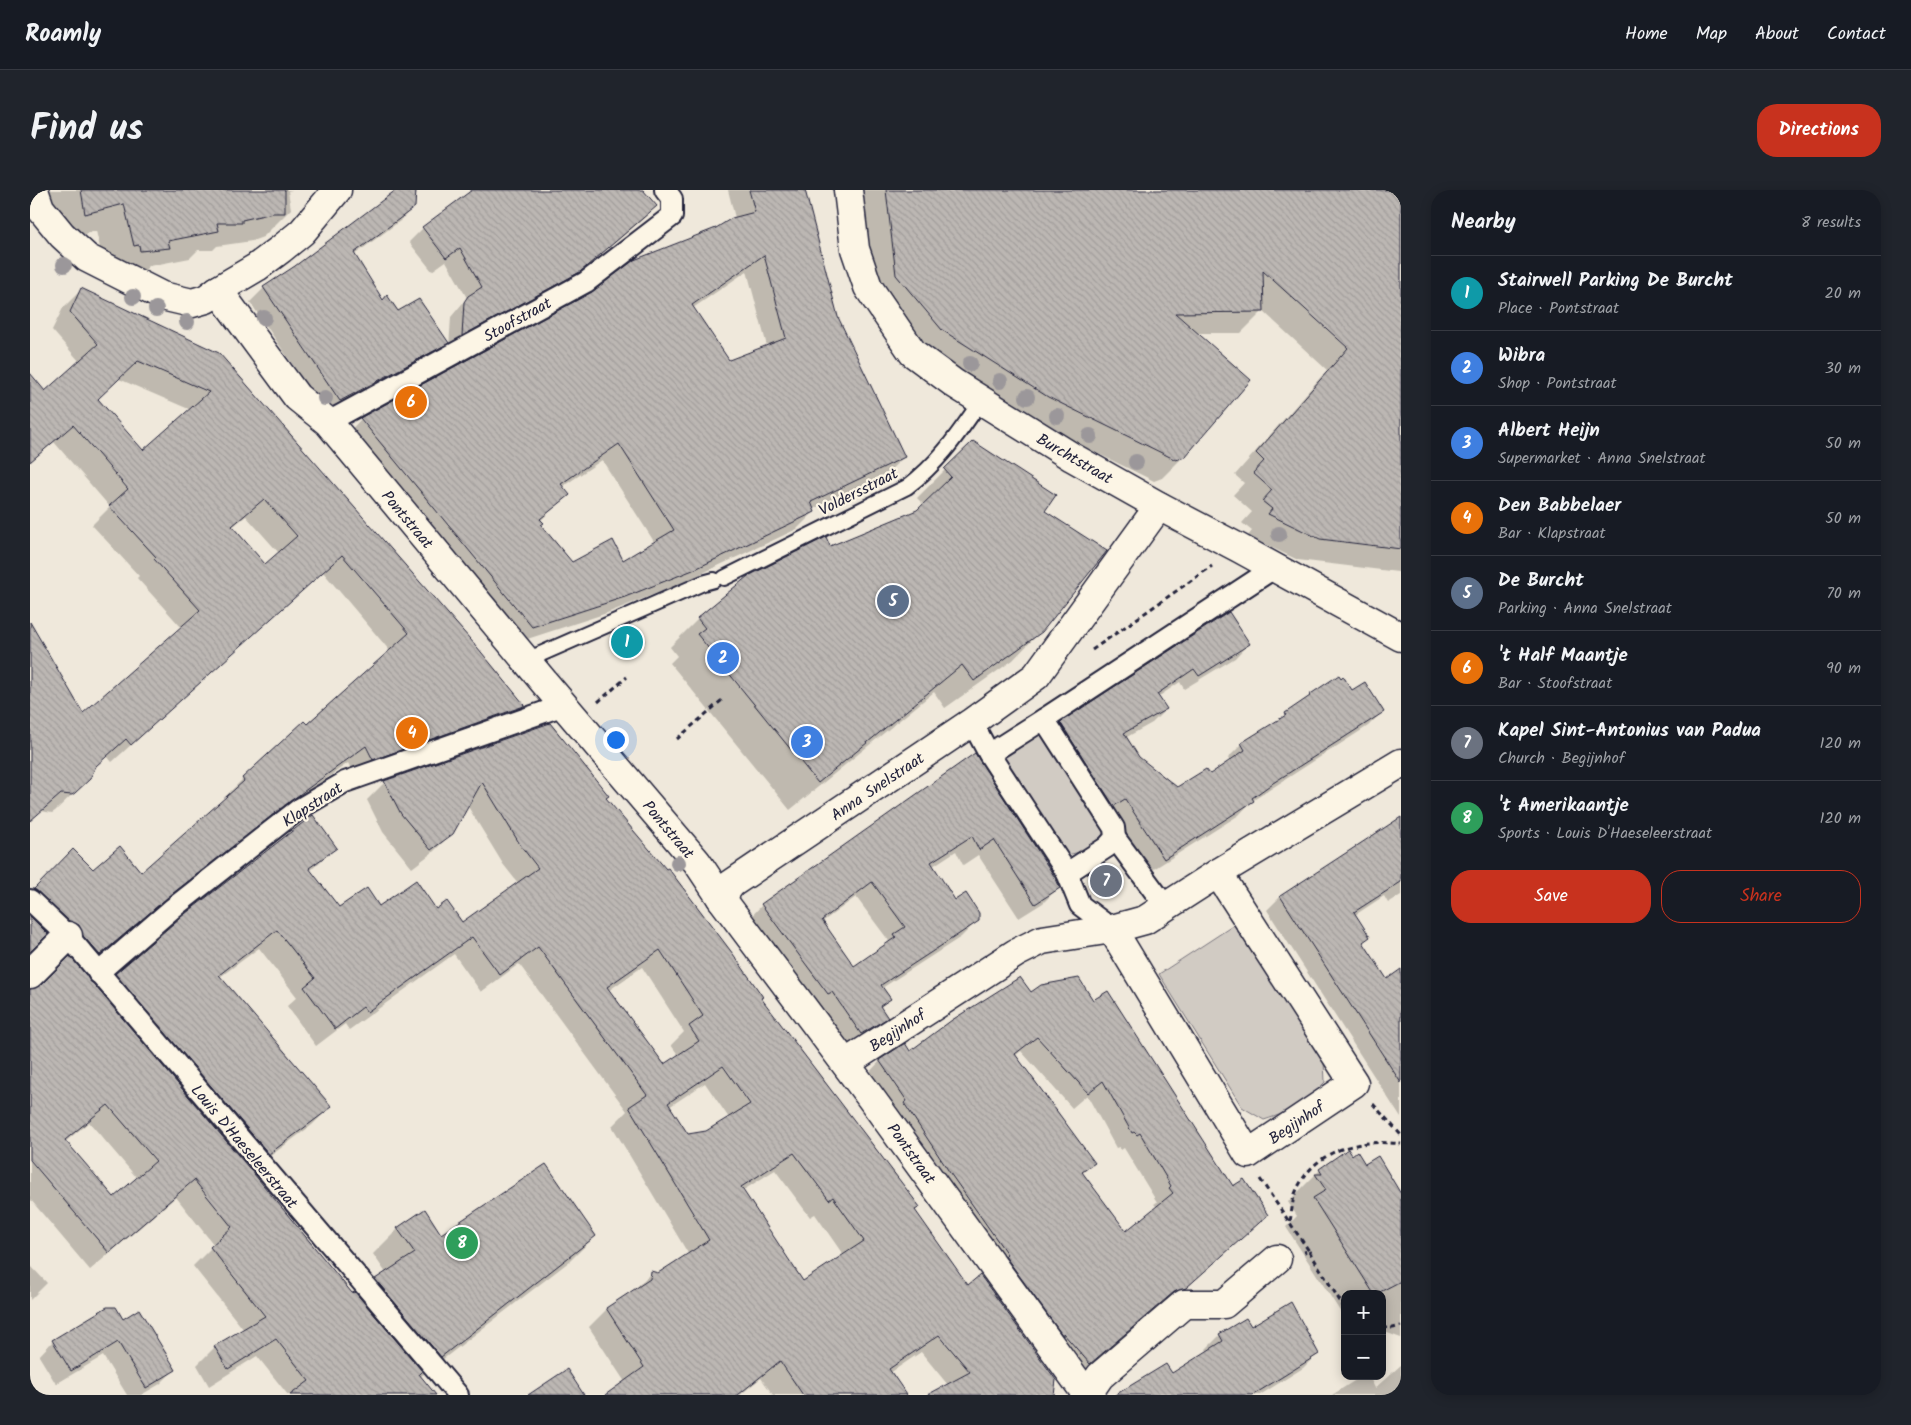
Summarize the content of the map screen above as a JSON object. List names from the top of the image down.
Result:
{
  "streets": {
    "street": [
      "Stoofstraat",
      "Burchtstraat",
      "Pontstraat",
      "Anna Snelstraat",
      "Klapstraat",
      "Begijnhof",
      "Louis D'Haeseleerstraat"
    ],
    "lane": ["Voldersstraat"]
  },
  "crossings": [
    ["Stoofstraat", "Pontstraat"],
    ["Burchtstraat", "Voldersstraat"],
    ["Burchtstraat", "Anna Snelstraat"],
    ["Voldersstraat", "Pontstraat"],
    ["Pontstraat", "Anna Snelstraat"],
    ["Pontstraat", "Klapstraat"],
    ["Pontstraat", "Begijnhof"],
    ["Anna Snelstraat", "Begijnhof"],
    ["Klapstraat", "Louis D'Haeseleerstraat"]
  ],
  "page": {
    "header": "Roamly",
    "nav": [
      "Home",
      "Map",
      "About",
      "Contact"
    ],
    "title": "Find us",
    "buttons": [
      "Directions",
      ["Save", "Share"]
    ],
    "heading": ["Nearby", "8 results"],
    "list": [
      {
        "mark": "1",
        "name": "Stairwell Parking De Burcht",
        "note": "Place · Pontstraat",
        "value": "20 m"
      },
      {
        "mark": "2",
        "name": "Wibra",
        "note": "Shop · Pontstraat",
        "value": "30 m"
      },
      {
        "mark": "3",
        "name": "Albert Heijn",
        "note": "Supermarket · Anna Snelstraat",
        "value": "50 m"
      },
      {
        "mark": "4",
        "name": "Den Babbelaer",
        "note": "Bar · Klapstraat",
        "value": "50 m"
      },
      {
        "mark": "5",
        "name": "De Burcht",
        "note": "Parking · Anna Snelstraat",
        "value": "70 m"
      },
      {
        "mark": "6",
        "name": "'t Half Maantje",
        "note": "Bar · Stoofstraat",
        "value": "90 m"
      },
      {
        "mark": "7",
        "name": "Kapel Sint-Antonius van Padua",
        "note": "Church · Begijnhof",
        "value": "120 m"
      },
      {
        "mark": "8",
        "name": "'t Amerikaantje",
        "note": "Sports · Louis D'Haeseleerstraat",
        "value": "120 m"
      }
    ],
    "pins": [
      "6",
      "5",
      "1",
      "2",
      "4",
      "3",
      "7",
      "8"
    ],
    "map_buttons": ["+", "−"]
  }
}
